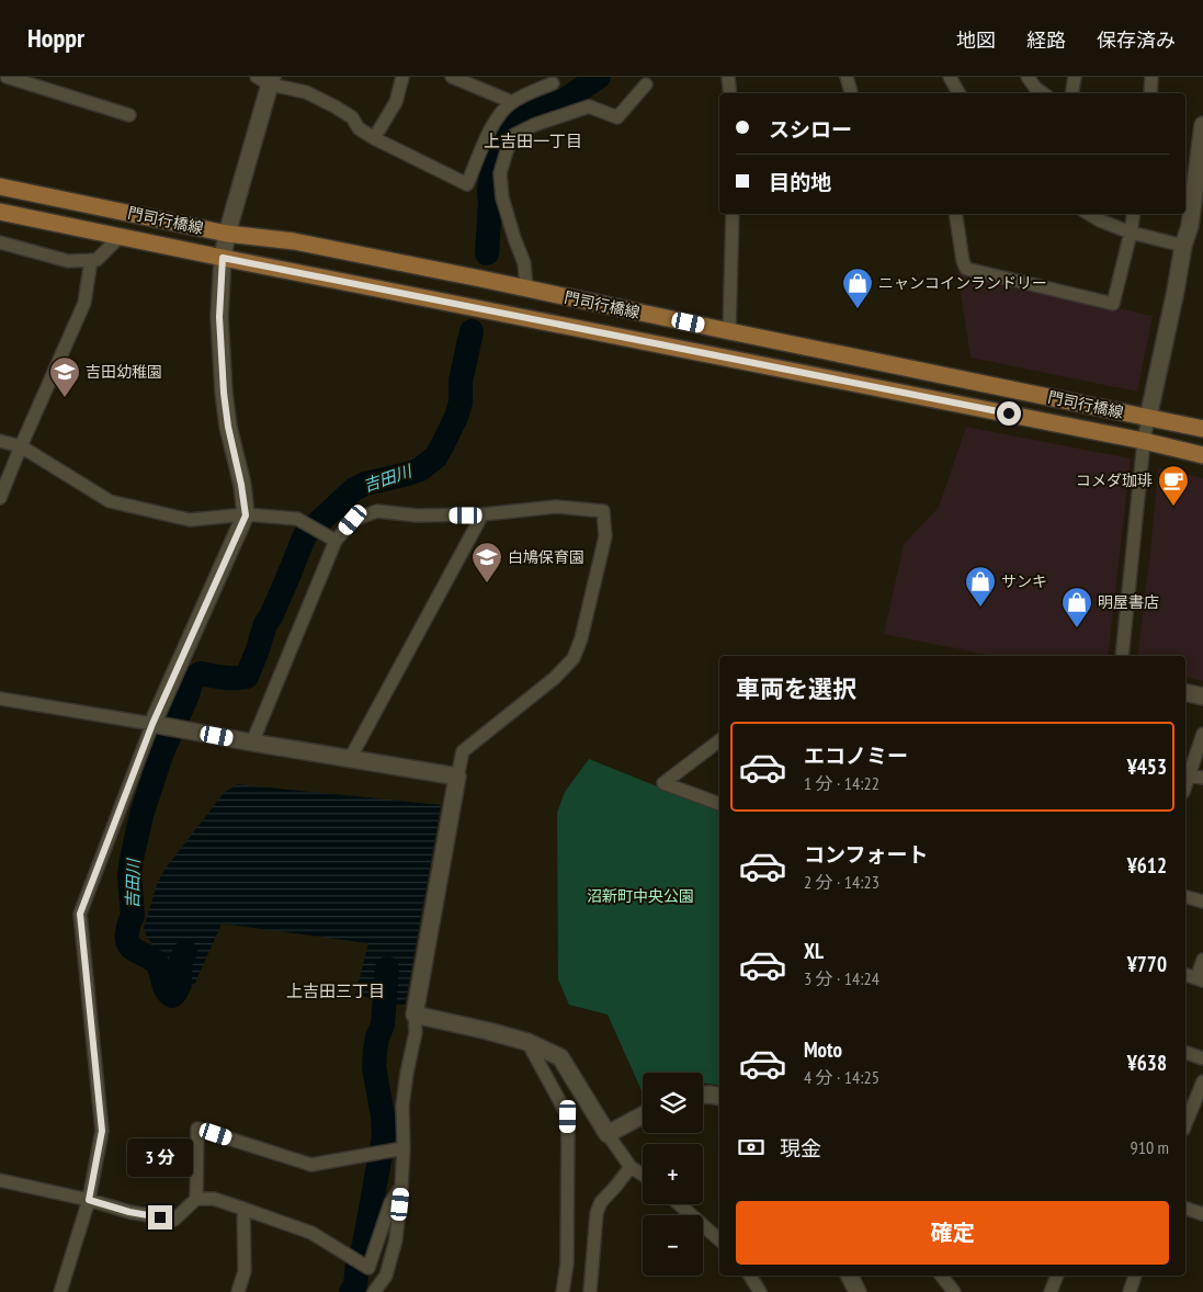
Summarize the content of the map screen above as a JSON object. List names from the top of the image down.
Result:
{
  "streets": {
    "main road": ["門司行橋線"]
  },
  "districts": ["上吉田一丁目", "上吉田三丁目"],
  "water": ["吉田川"],
  "parks": ["沼新町中央公園"],
  "places": {
    "shop": ["ニャンコインランドリー", "サンキ", "明屋書店"],
    "school or university": ["吉田幼稚園", "白鳩保育園"],
    "cafe": ["コメダ珈琲"]
  },
  "page": {
    "header": "Hoppr",
    "nav": ["地図", "経路", "保存済み"],
    "banner": ["スシロー", "目的地"],
    "heading": "車両を選択",
    "list": [
      {
        "name": "エコノミー",
        "note": "1 分 · 14:22",
        "value": "¥453"
      },
      {
        "name": "コンフォート",
        "note": "2 分 · 14:23",
        "value": "¥612"
      },
      {
        "name": "XL",
        "note": "3 分 · 14:24",
        "value": "¥770"
      },
      {
        "name": "Moto",
        "note": "4 分 · 14:25",
        "value": "¥638"
      }
    ],
    "map_buttons": ["+", "−"],
    "pay": ["現金", "910 m"],
    "bubble": "3 分",
    "buttons": "確定"
  }
}
